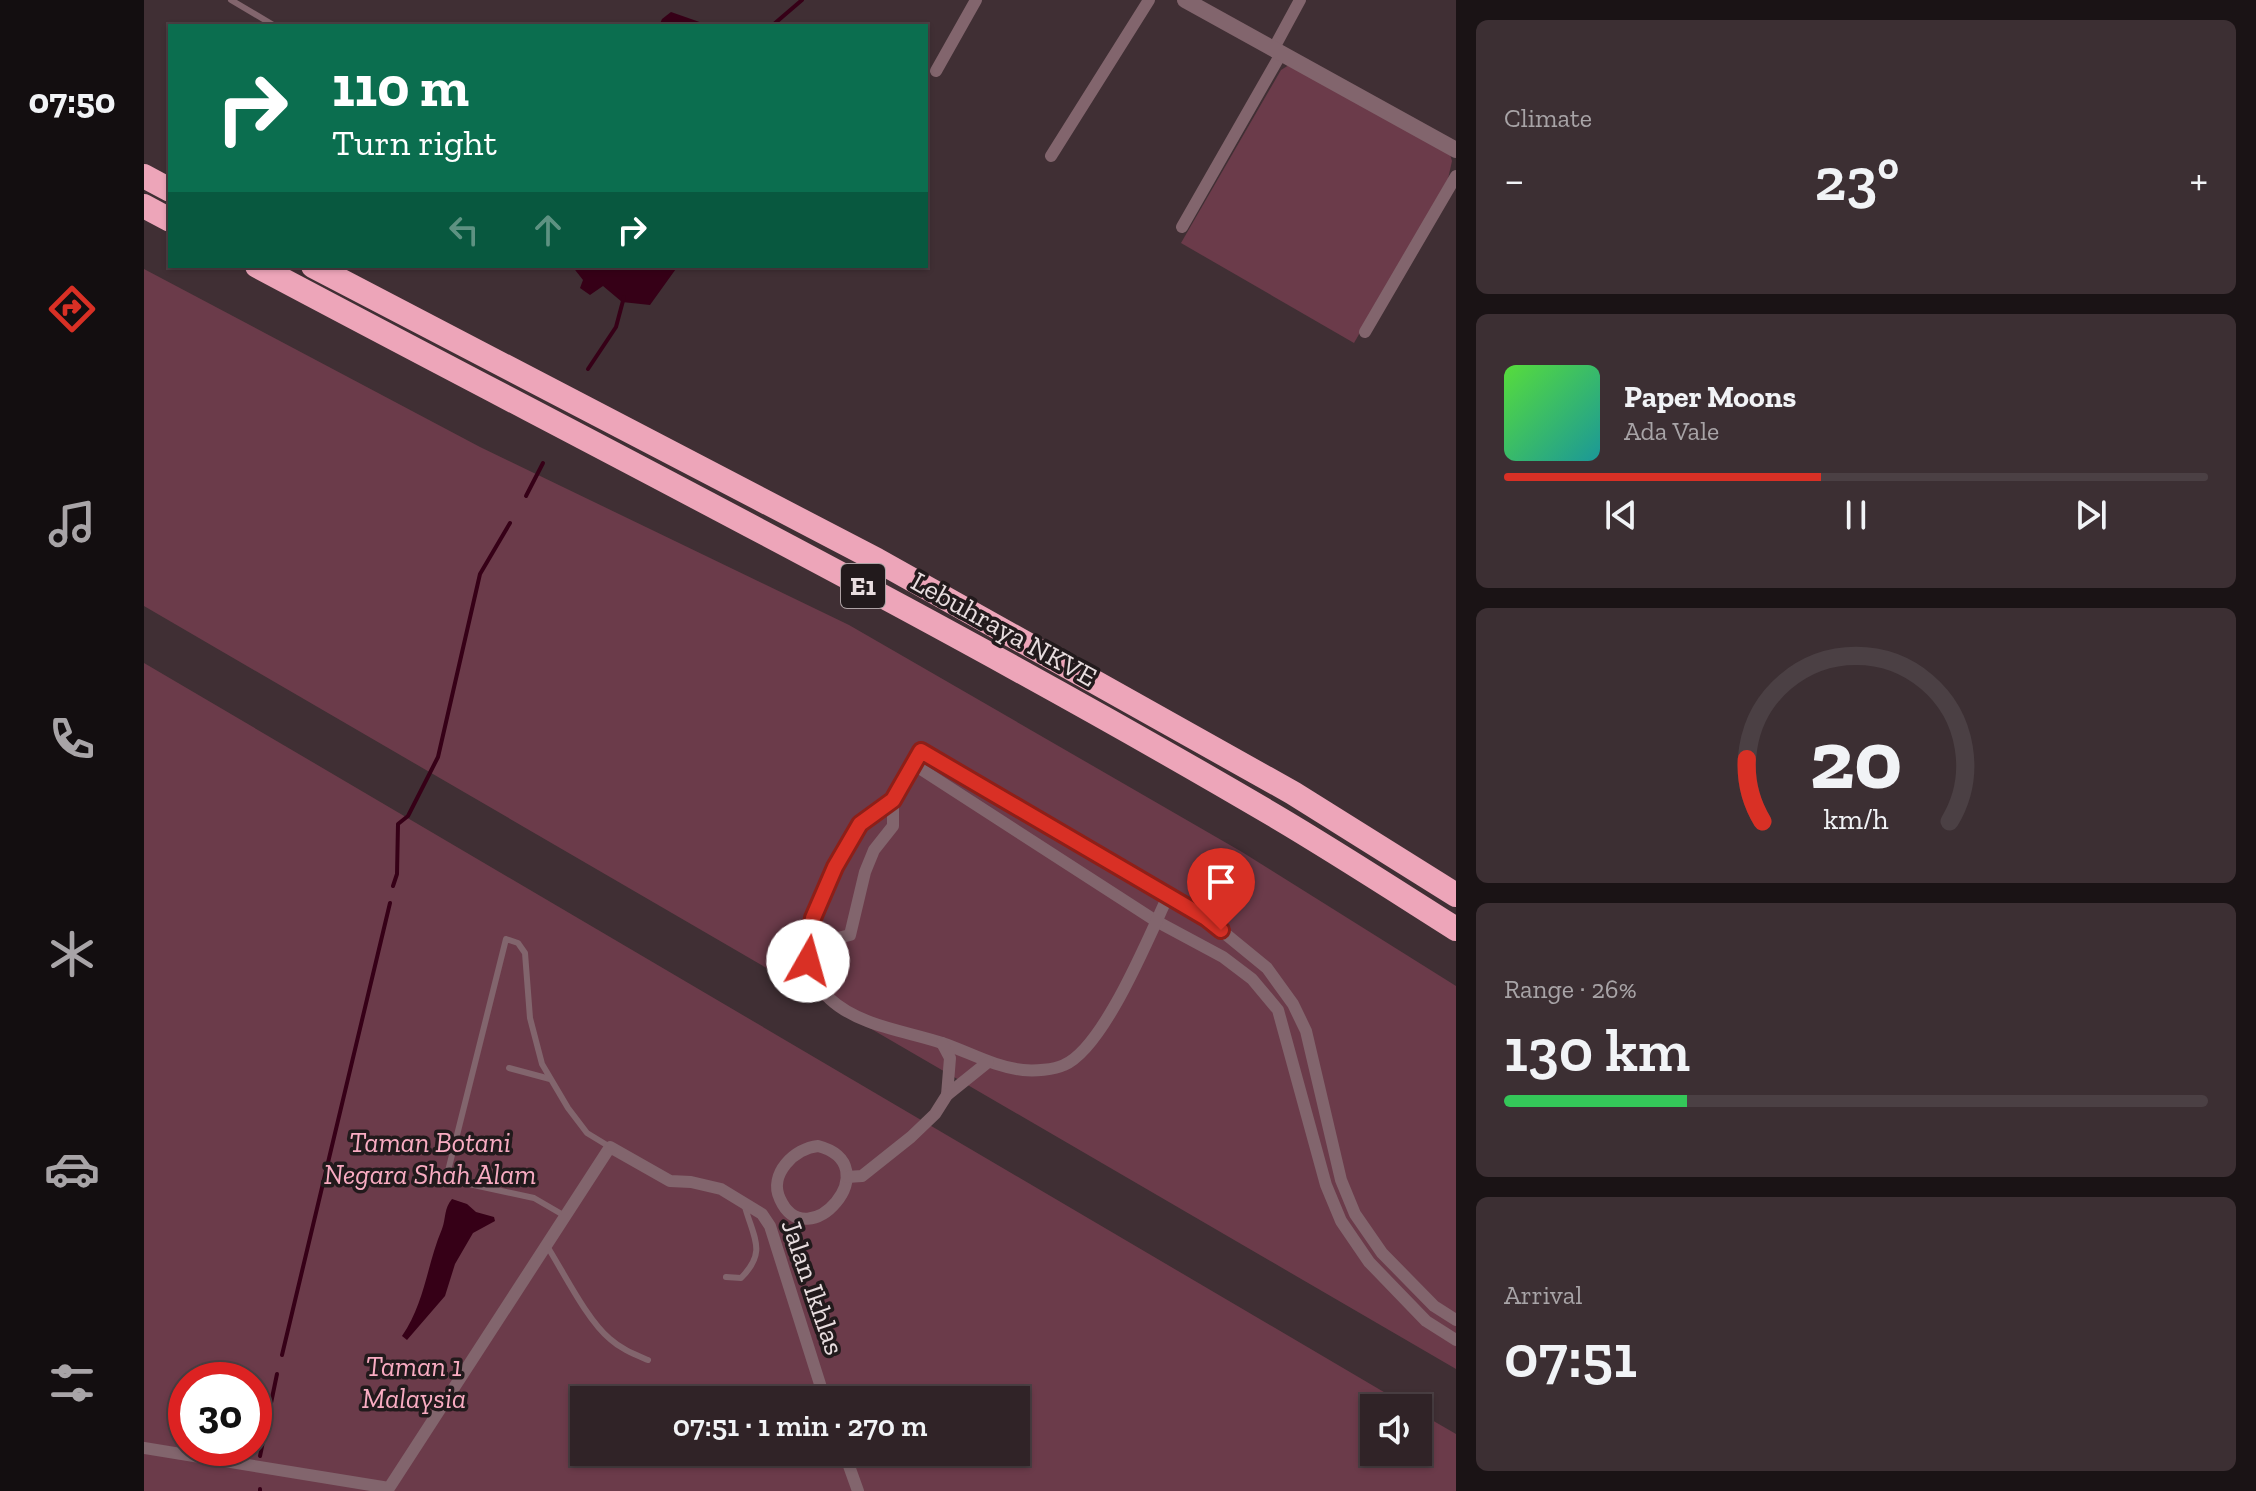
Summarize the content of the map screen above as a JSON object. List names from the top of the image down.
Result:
{
  "streets": {
    "highway": ["E1", "Lebuhraya NKVE"],
    "street": ["Jalan Ikhlas"]
  },
  "parks": ["Taman Botani Negara Shah Alam", "Taman 1 Malaysia"],
  "page": {
    "tabs": "07:50",
    "tile": [
      "Climate",
      ["Range · 26%", "130 km"],
      ["Arrival", "07:51"]
    ],
    "turn": ["110 m", "Turn right"],
    "heat": ["−", "23°", "+"],
    "song": ["Paper Moons", "Ada Vale"],
    "limit": "30",
    "trip": "07:51 · 1 min · 270 m",
    "gauge": ["20", "km/h"]
  }
}
